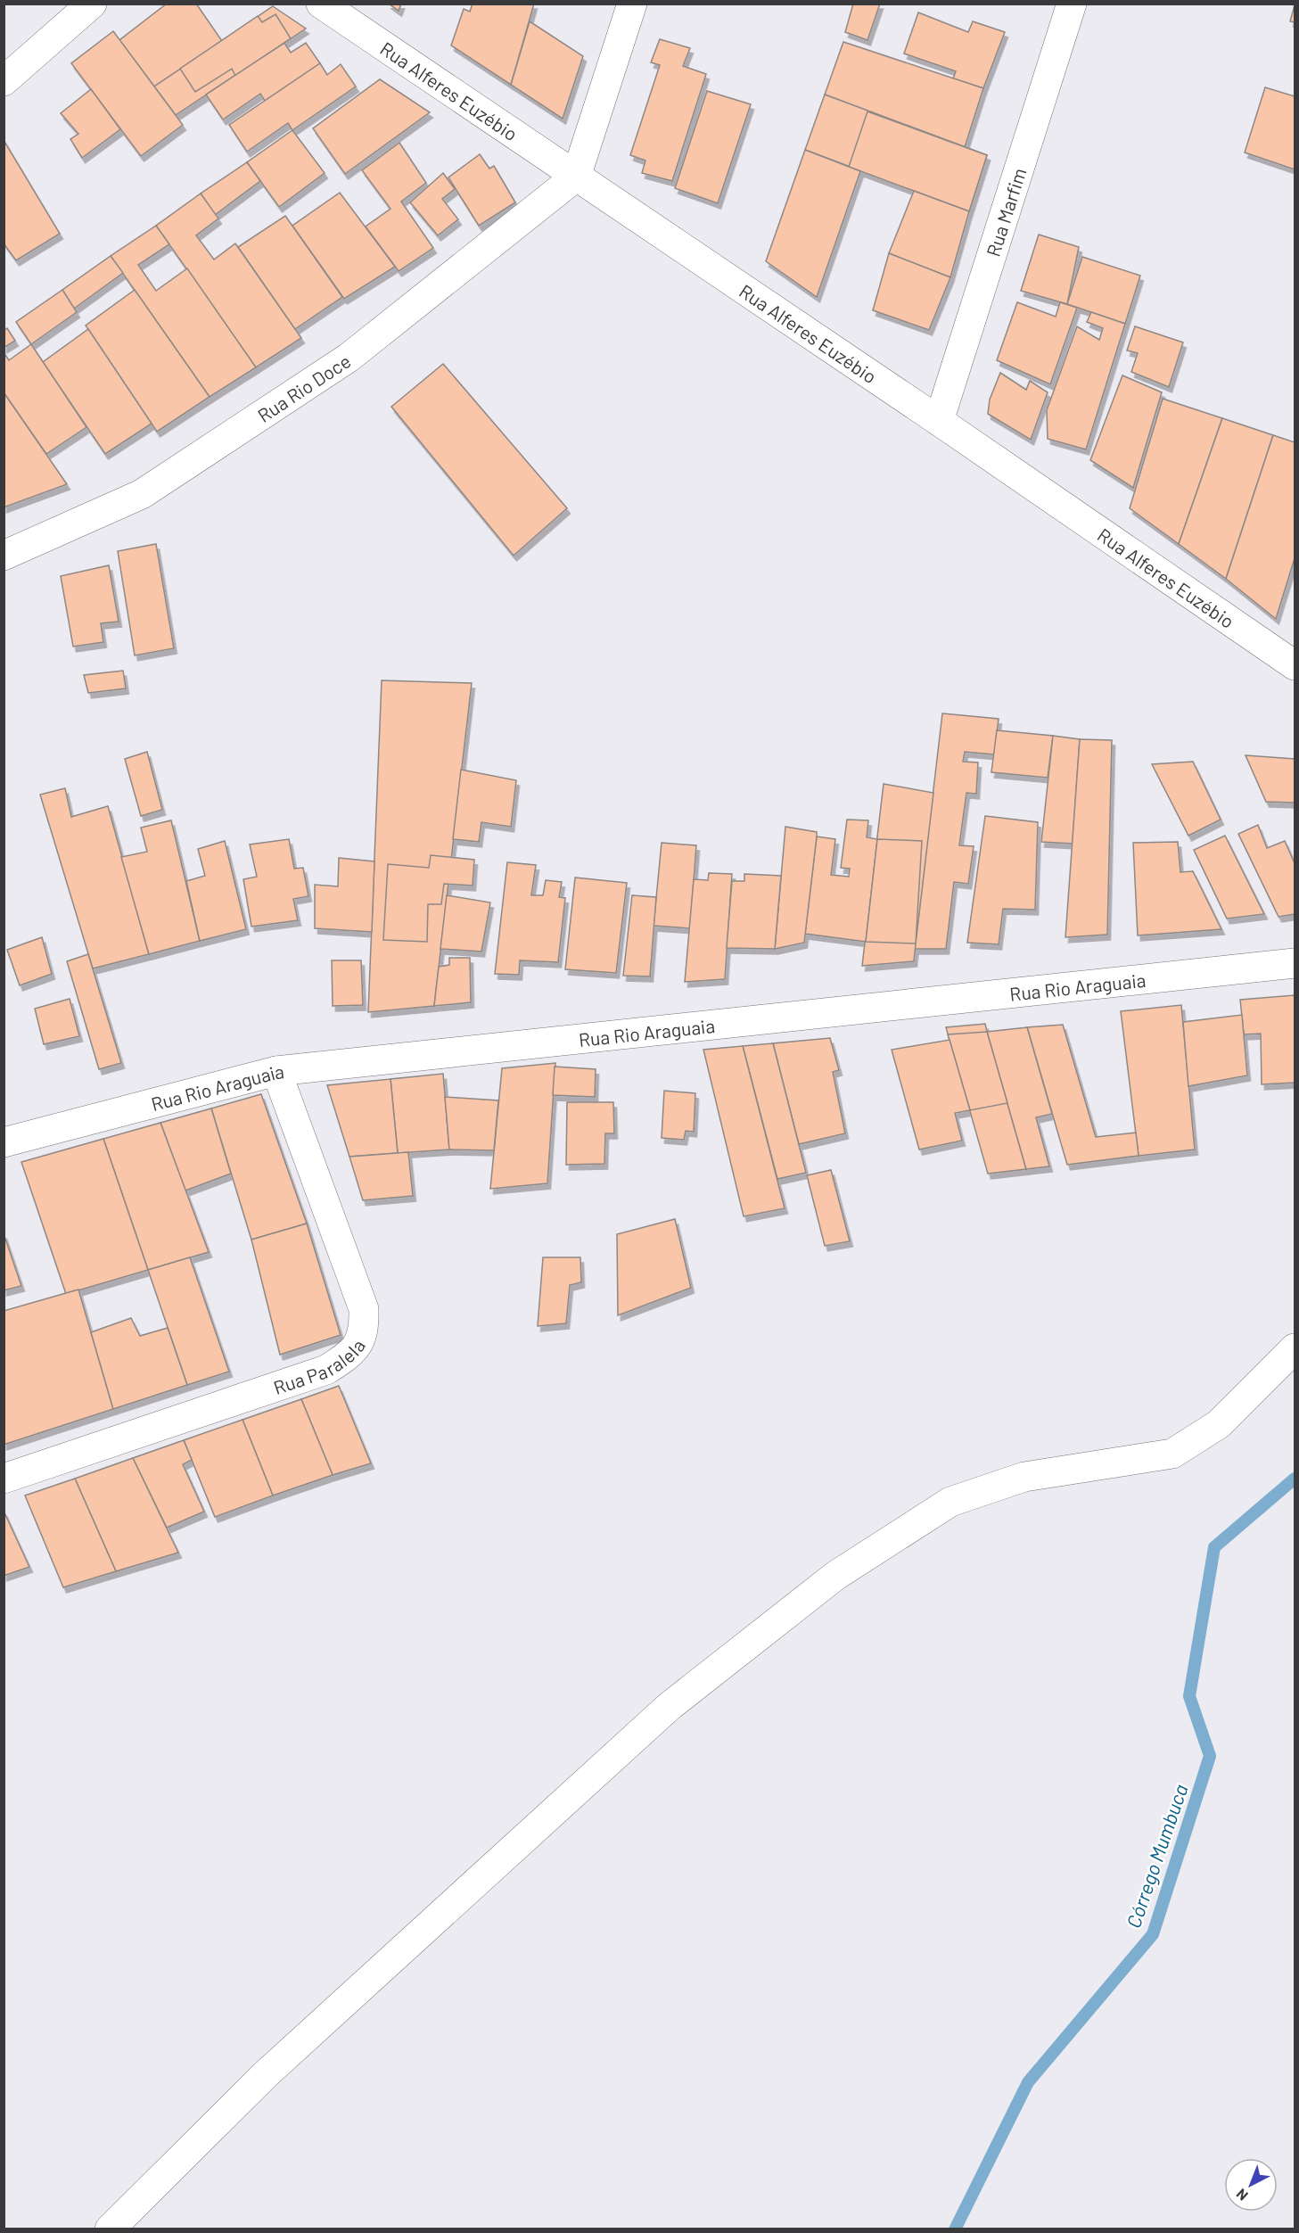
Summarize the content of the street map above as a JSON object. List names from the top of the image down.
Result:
{
  "streets": {
    "street": [
      "Rua Alferes Euzébio",
      "Rua Marfim",
      "Rua Rio Doce",
      "Rua Rio Araguaia",
      "Rua Paralela"
    ]
  },
  "crossings": [
    ["Rua Alferes Euzébio", "Rua Marfim"],
    ["Rua Alferes Euzébio", "Rua Rio Doce"],
    ["Rua Rio Araguaia", "Rua Paralela"]
  ],
  "water": ["Córrego Mumbuca"],
  "north": "bottom left"
}
